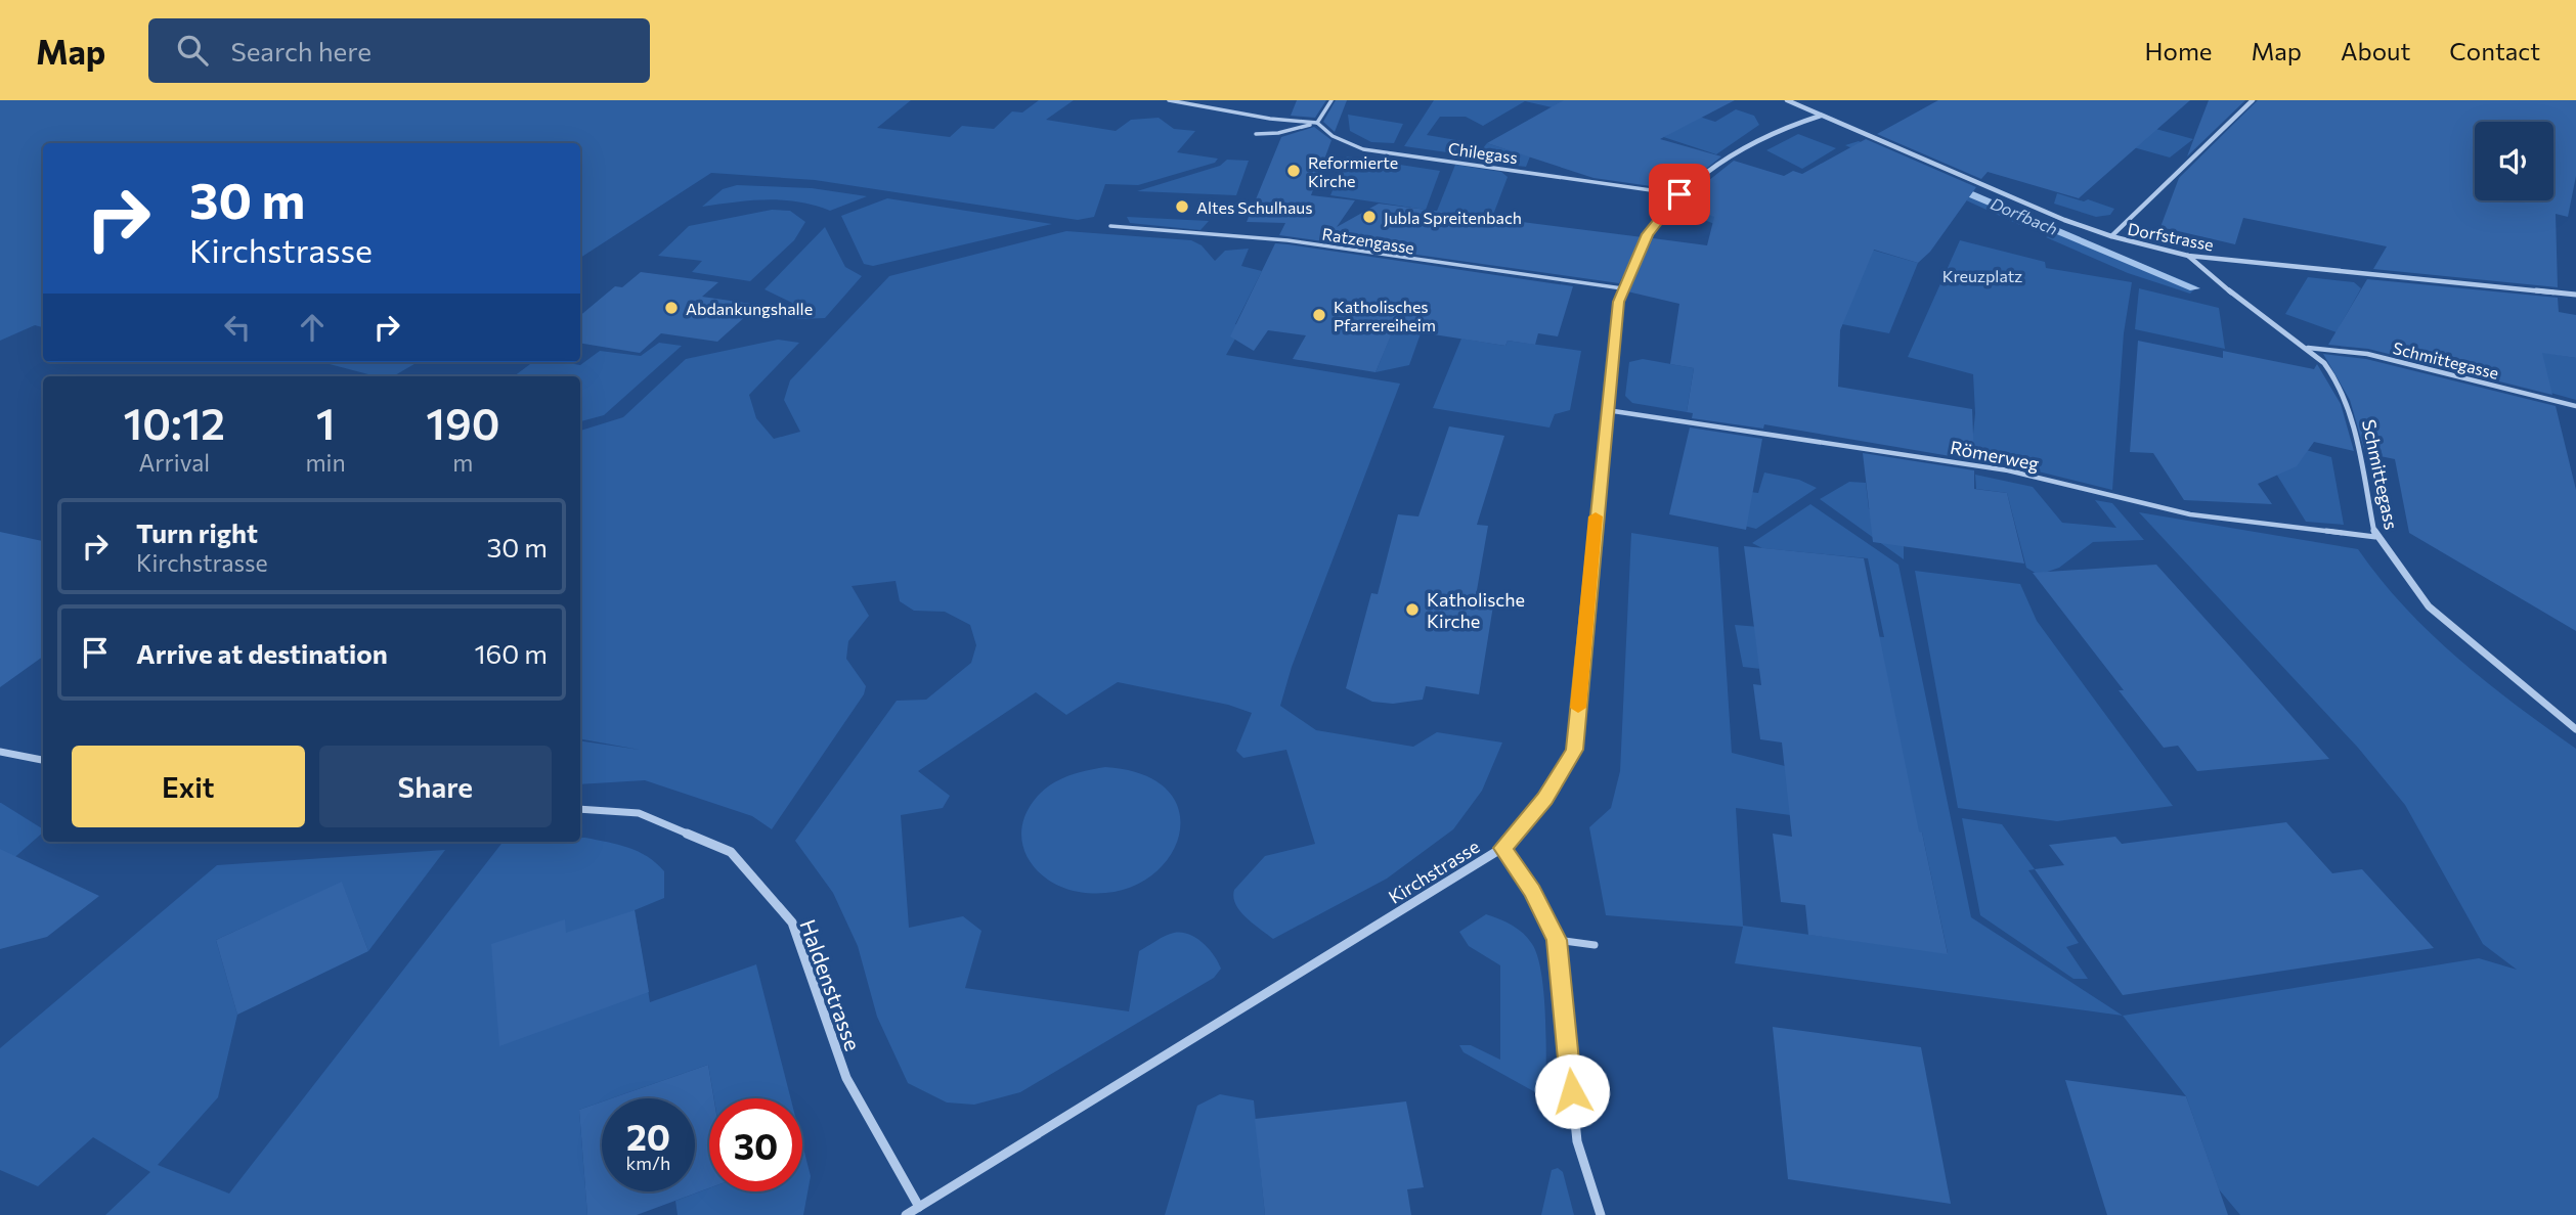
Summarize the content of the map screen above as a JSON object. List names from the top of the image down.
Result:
{
  "streets": {
    "street": [
      "Dorfstrasse",
      "Schmittegass",
      "Kirchstrasse",
      "Haldenstrasse"
    ],
    "lane": [
      "Chilegass",
      "Ratzengasse",
      "Schmittegasse",
      "Römerweg"
    ]
  },
  "crossings": [
    ["Chilegass", "Kirchstrasse"],
    ["Dorfstrasse", "Schmittegass"],
    ["Dorfstrasse", "Kirchstrasse"],
    ["Ratzengasse", "Kirchstrasse"],
    ["Schmittegasse", "Schmittegass"],
    ["Römerweg", "Schmittegass"],
    ["Römerweg", "Kirchstrasse"],
    ["Kirchstrasse", "Haldenstrasse"]
  ],
  "water": ["Dorfbach"],
  "parks": ["Kreuzplatz"],
  "places": [
    "Reformierte Kirche",
    "Altes Schulhaus",
    "Jubla Spreitenbach",
    "Abdankungshalle",
    "Katholisches Pfarrereiheim",
    "Katholische Kirche"
  ],
  "page": {
    "header": "Map",
    "search": "Search here",
    "nav": [
      "Home",
      "Map",
      "About",
      "Contact"
    ],
    "turn": ["30 m", "Kirchstrasse"],
    "eta": [
      "10:12",
      "Arrival",
      "1",
      "min",
      "190",
      "m"
    ],
    "list": [
      {
        "name": "Turn right",
        "note": "Kirchstrasse",
        "value": "30 m"
      },
      {
        "name": "Arrive at destination",
        "value": "160 m"
      }
    ],
    "buttons": ["Exit", "Share"],
    "speed": "20 km/h",
    "limit": "30"
  }
}
